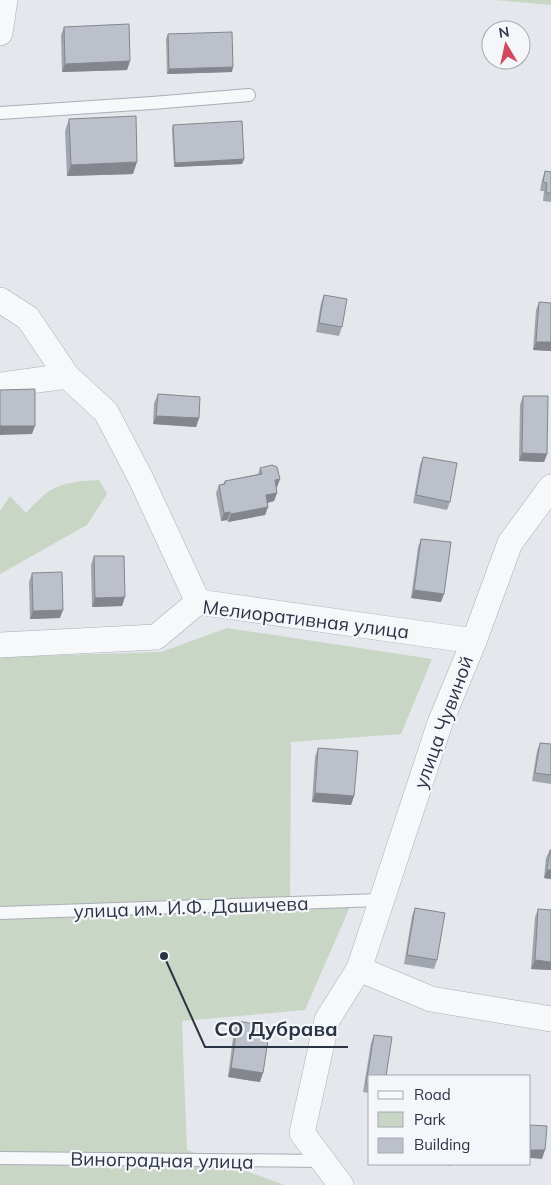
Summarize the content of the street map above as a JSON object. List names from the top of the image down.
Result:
{
  "streets": {
    "street": ["Мелиоративная улица", "улица Чувиной"],
    "lane": ["улица им. И.Ф. Дашичева", "Виноградная улица"]
  },
  "crossings": [
    ["Мелиоративная улица", "улица Чувиной"],
    ["улица Чувиной", "улица им. И.Ф. Дашичева"],
    ["улица Чувиной", "Виноградная улица"]
  ],
  "places": ["СО Дубрава"],
  "legend": ["Road", "Park", "Building"],
  "north": "top"
}
